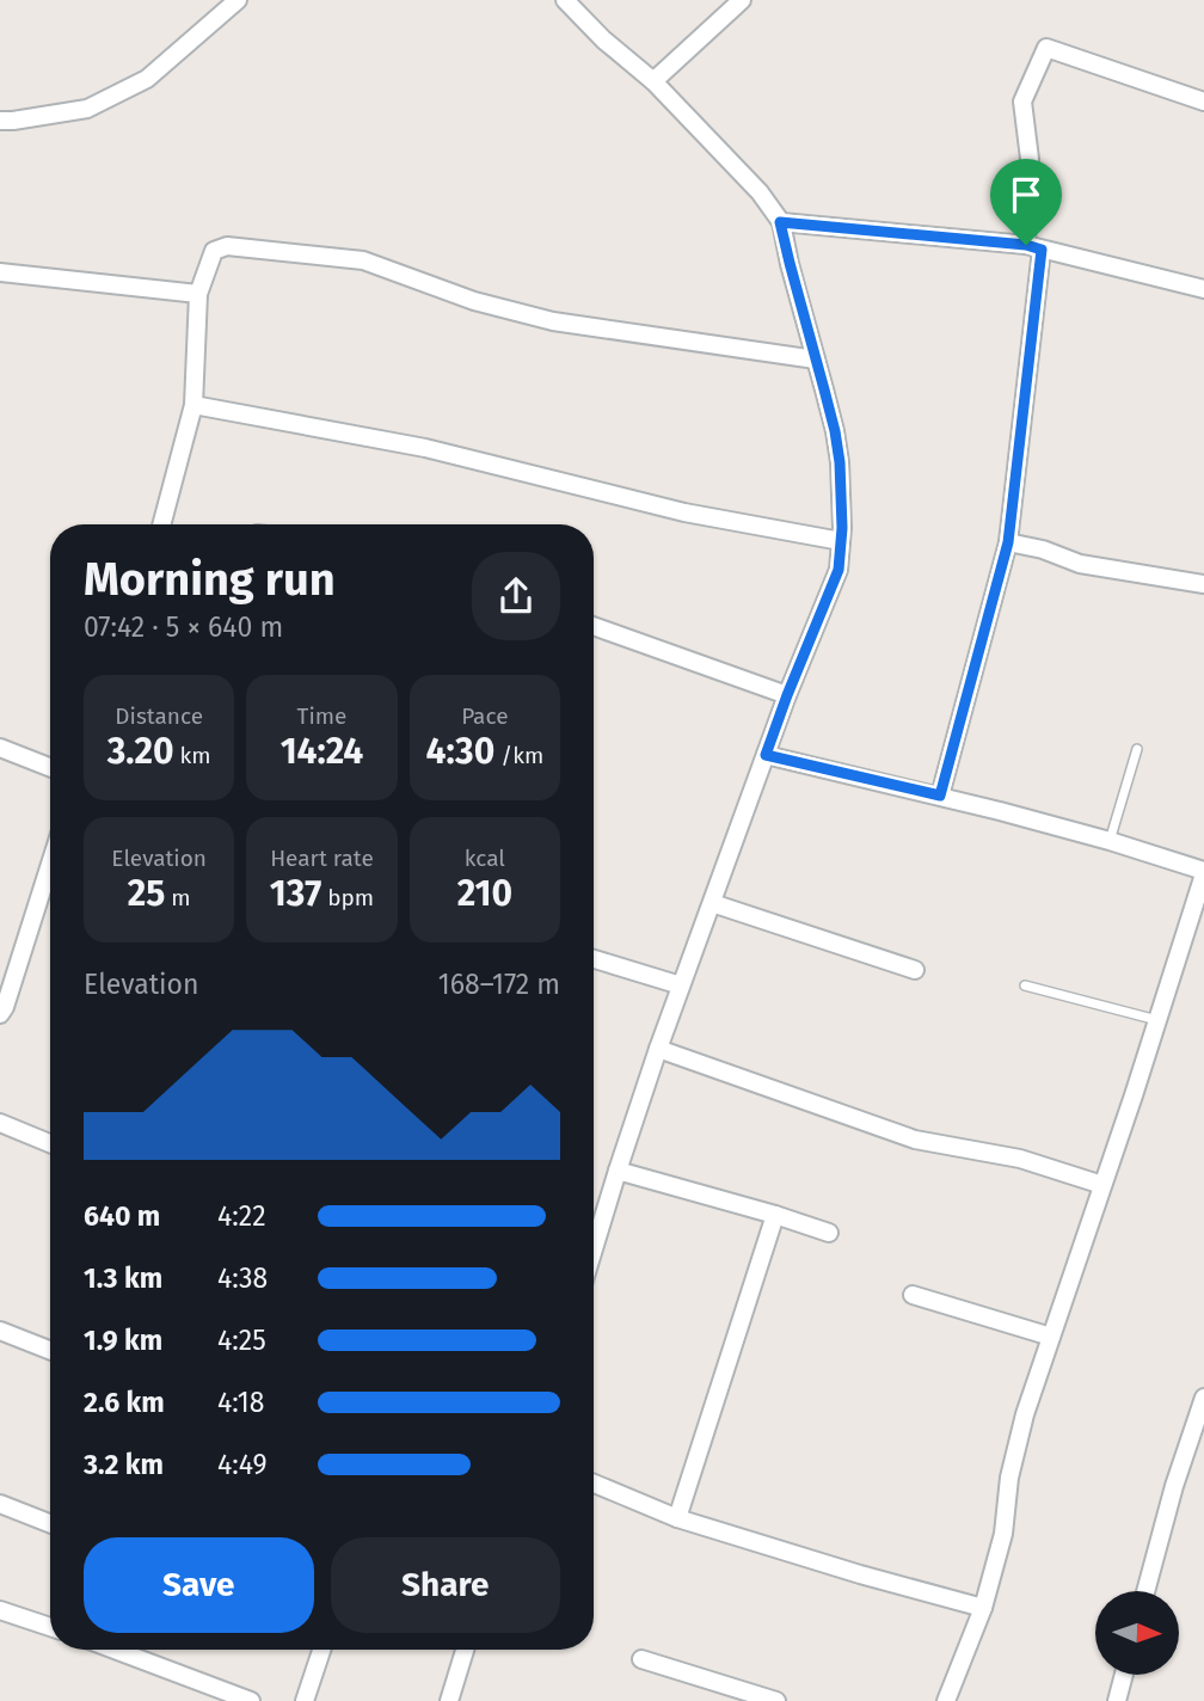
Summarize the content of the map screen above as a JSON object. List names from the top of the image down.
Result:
{
  "north": "right",
  "page": {
    "heading": ["Morning run", "07:42 · 5 × 640 m"],
    "stats": [
      ["Distance", "3.20 km"],
      ["Time", "14:24"],
      ["Pace", "4:30 /km"],
      ["Elevation", "25 m"],
      ["Heart rate", "137 bpm"],
      ["kcal", "210"]
    ],
    "chart": ["Elevation", "168–172 m"],
    "list": [
      {
        "name": "640 m",
        "note": "4:22"
      },
      {
        "name": "1.3 km",
        "note": "4:38"
      },
      {
        "name": "1.9 km",
        "note": "4:25"
      },
      {
        "name": "2.6 km",
        "note": "4:18"
      },
      {
        "name": "3.2 km",
        "note": "4:49"
      }
    ],
    "buttons": ["Save", "Share"]
  }
}
